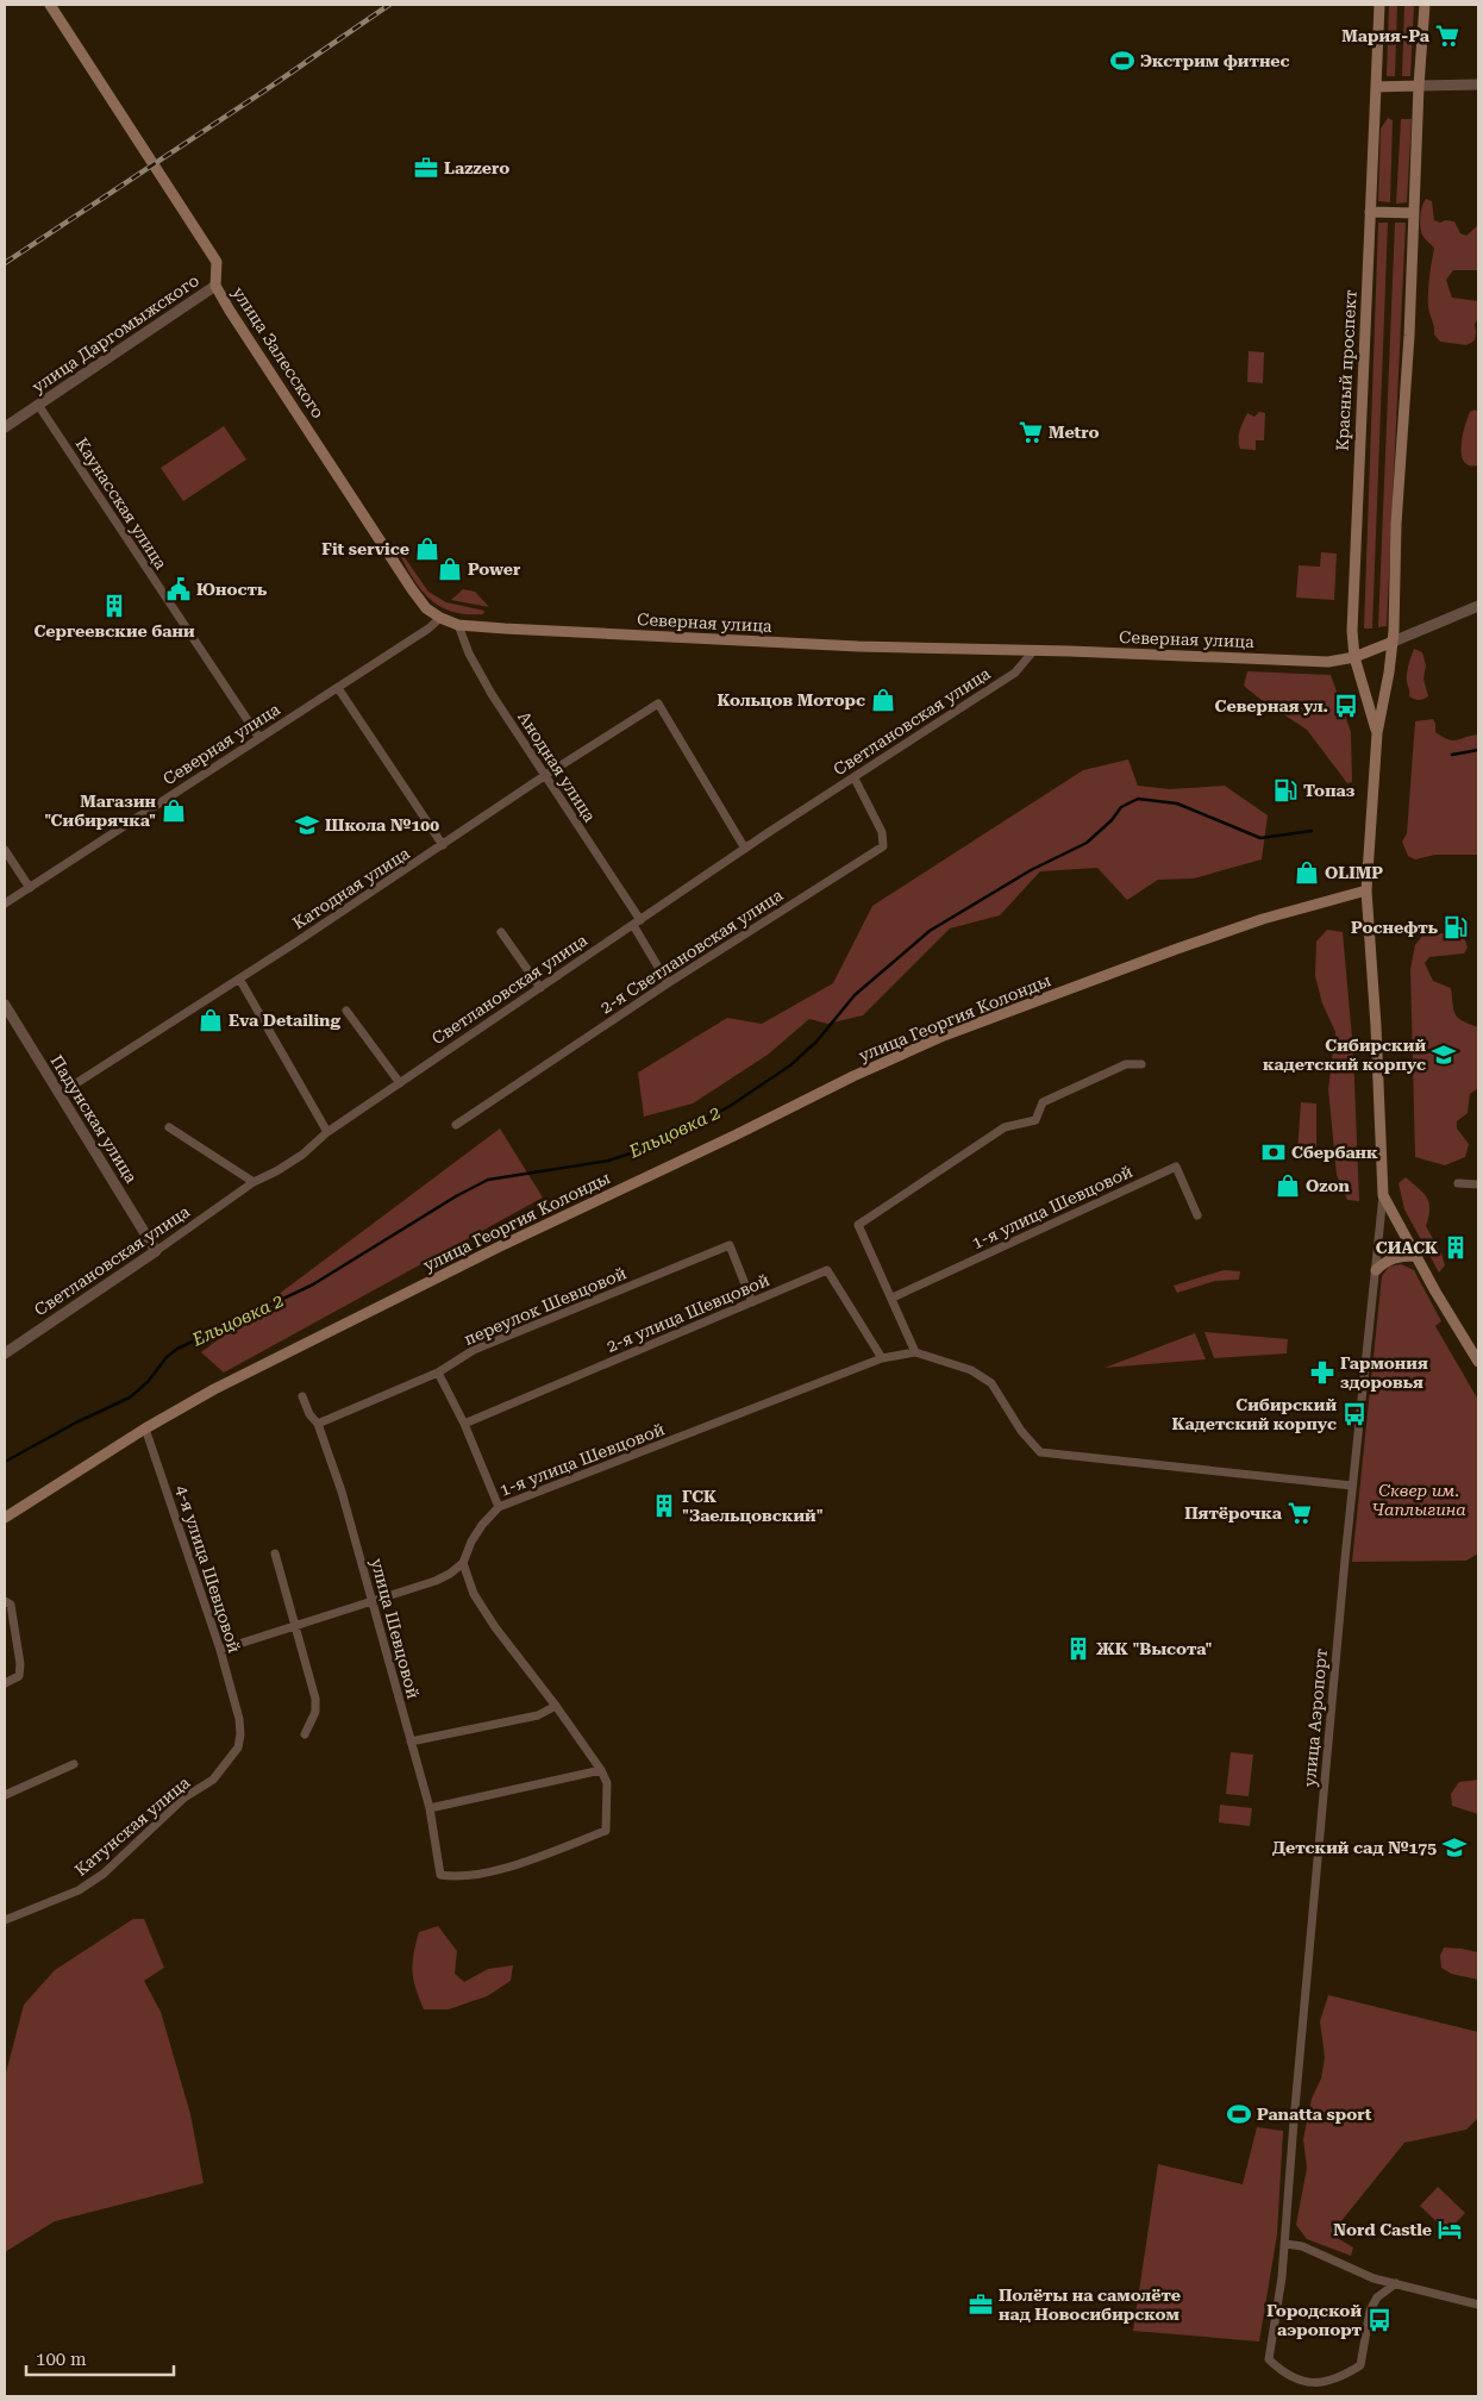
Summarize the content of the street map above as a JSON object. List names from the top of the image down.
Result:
{
  "streets": {
    "main road": [
      "улица Залесского",
      "Красный проспект",
      "Северная улица",
      "улица Георгия Колонды"
    ],
    "street": [
      "улица Даргомыжского",
      "Каунасская улица",
      "Светлановская улица",
      "Анодная улица",
      "Катодная улица",
      "2-я Светлановская улица",
      "Падунская улица",
      "1-я улица Шевцовой",
      "переулок Шевцовой",
      "2-я улица Шевцовой",
      "4-я улица Шевцовой",
      "улица Шевцовой",
      "улица Аэропорт",
      "Катунская улица"
    ]
  },
  "crossings": [
    ["улица Даргомыжского", "улица Залесского"],
    ["улица Даргомыжского", "Каунасская улица"],
    ["улица Залесского", "Северная улица"],
    ["Красный проспект", "Северная улица"],
    ["Красный проспект", "улица Георгия Колонды"],
    ["Красный проспект", "улица Аэропорт"],
    ["Каунасская улица", "Северная улица"],
    ["Северная улица", "Светлановская улица"],
    ["Северная улица", "Анодная улица"],
    ["Светлановская улица", "Анодная улица"],
    ["Светлановская улица", "Катодная улица"],
    ["Светлановская улица", "2-я Светлановская улица"],
    ["Светлановская улица", "Падунская улица"],
    ["Анодная улица", "Катодная улица"],
    ["Анодная улица", "2-я Светлановская улица"],
    ["Катодная улица", "Падунская улица"],
    ["улица Георгия Колонды", "4-я улица Шевцовой"],
    ["1-я улица Шевцовой", "2-я улица Шевцовой"],
    ["переулок Шевцовой", "2-я улица Шевцовой"],
    ["переулок Шевцовой", "улица Шевцовой"],
    ["4-я улица Шевцовой", "Катунская улица"]
  ],
  "water": ["Ельцовка 2"],
  "parks": ["Сквер им. Чаплыгина"],
  "places": {
    "supermarket": ["Мария-Ра", "Metro", "Пятёрочка"],
    "sports": ["Экстрим фитнес", "Panatta sport"],
    "office": ["Lazzero", "Полёты на самолёте над Новосибирском"],
    "shop": [
      "Fit service",
      "Power",
      "Кольцов Моторс",
      "Магазин \"Сибирячка\"",
      "OLIMP",
      "Eva Detailing",
      "Ozon"
    ],
    "public building": ["Юность"],
    "building": [
      "Сергеевские бани",
      "СИАСК",
      "ГСК \"Заельцовский\"",
      "ЖК \"Высота\""
    ],
    "bus stop": ["Северная ул.", "Сибирский Кадетский корпус", "Городской аэропорт"],
    "fuel station": ["Топаз", "Роснефть"],
    "school or university": ["Школа №100", "Сибирский кадетский корпус", "Детский сад №175"],
    "bank": ["Сбербанк"],
    "pharmacy": ["Гармония здоровья"],
    "hotel": ["Nord Castle"]
  },
  "scale_bar": "100 m"
}
